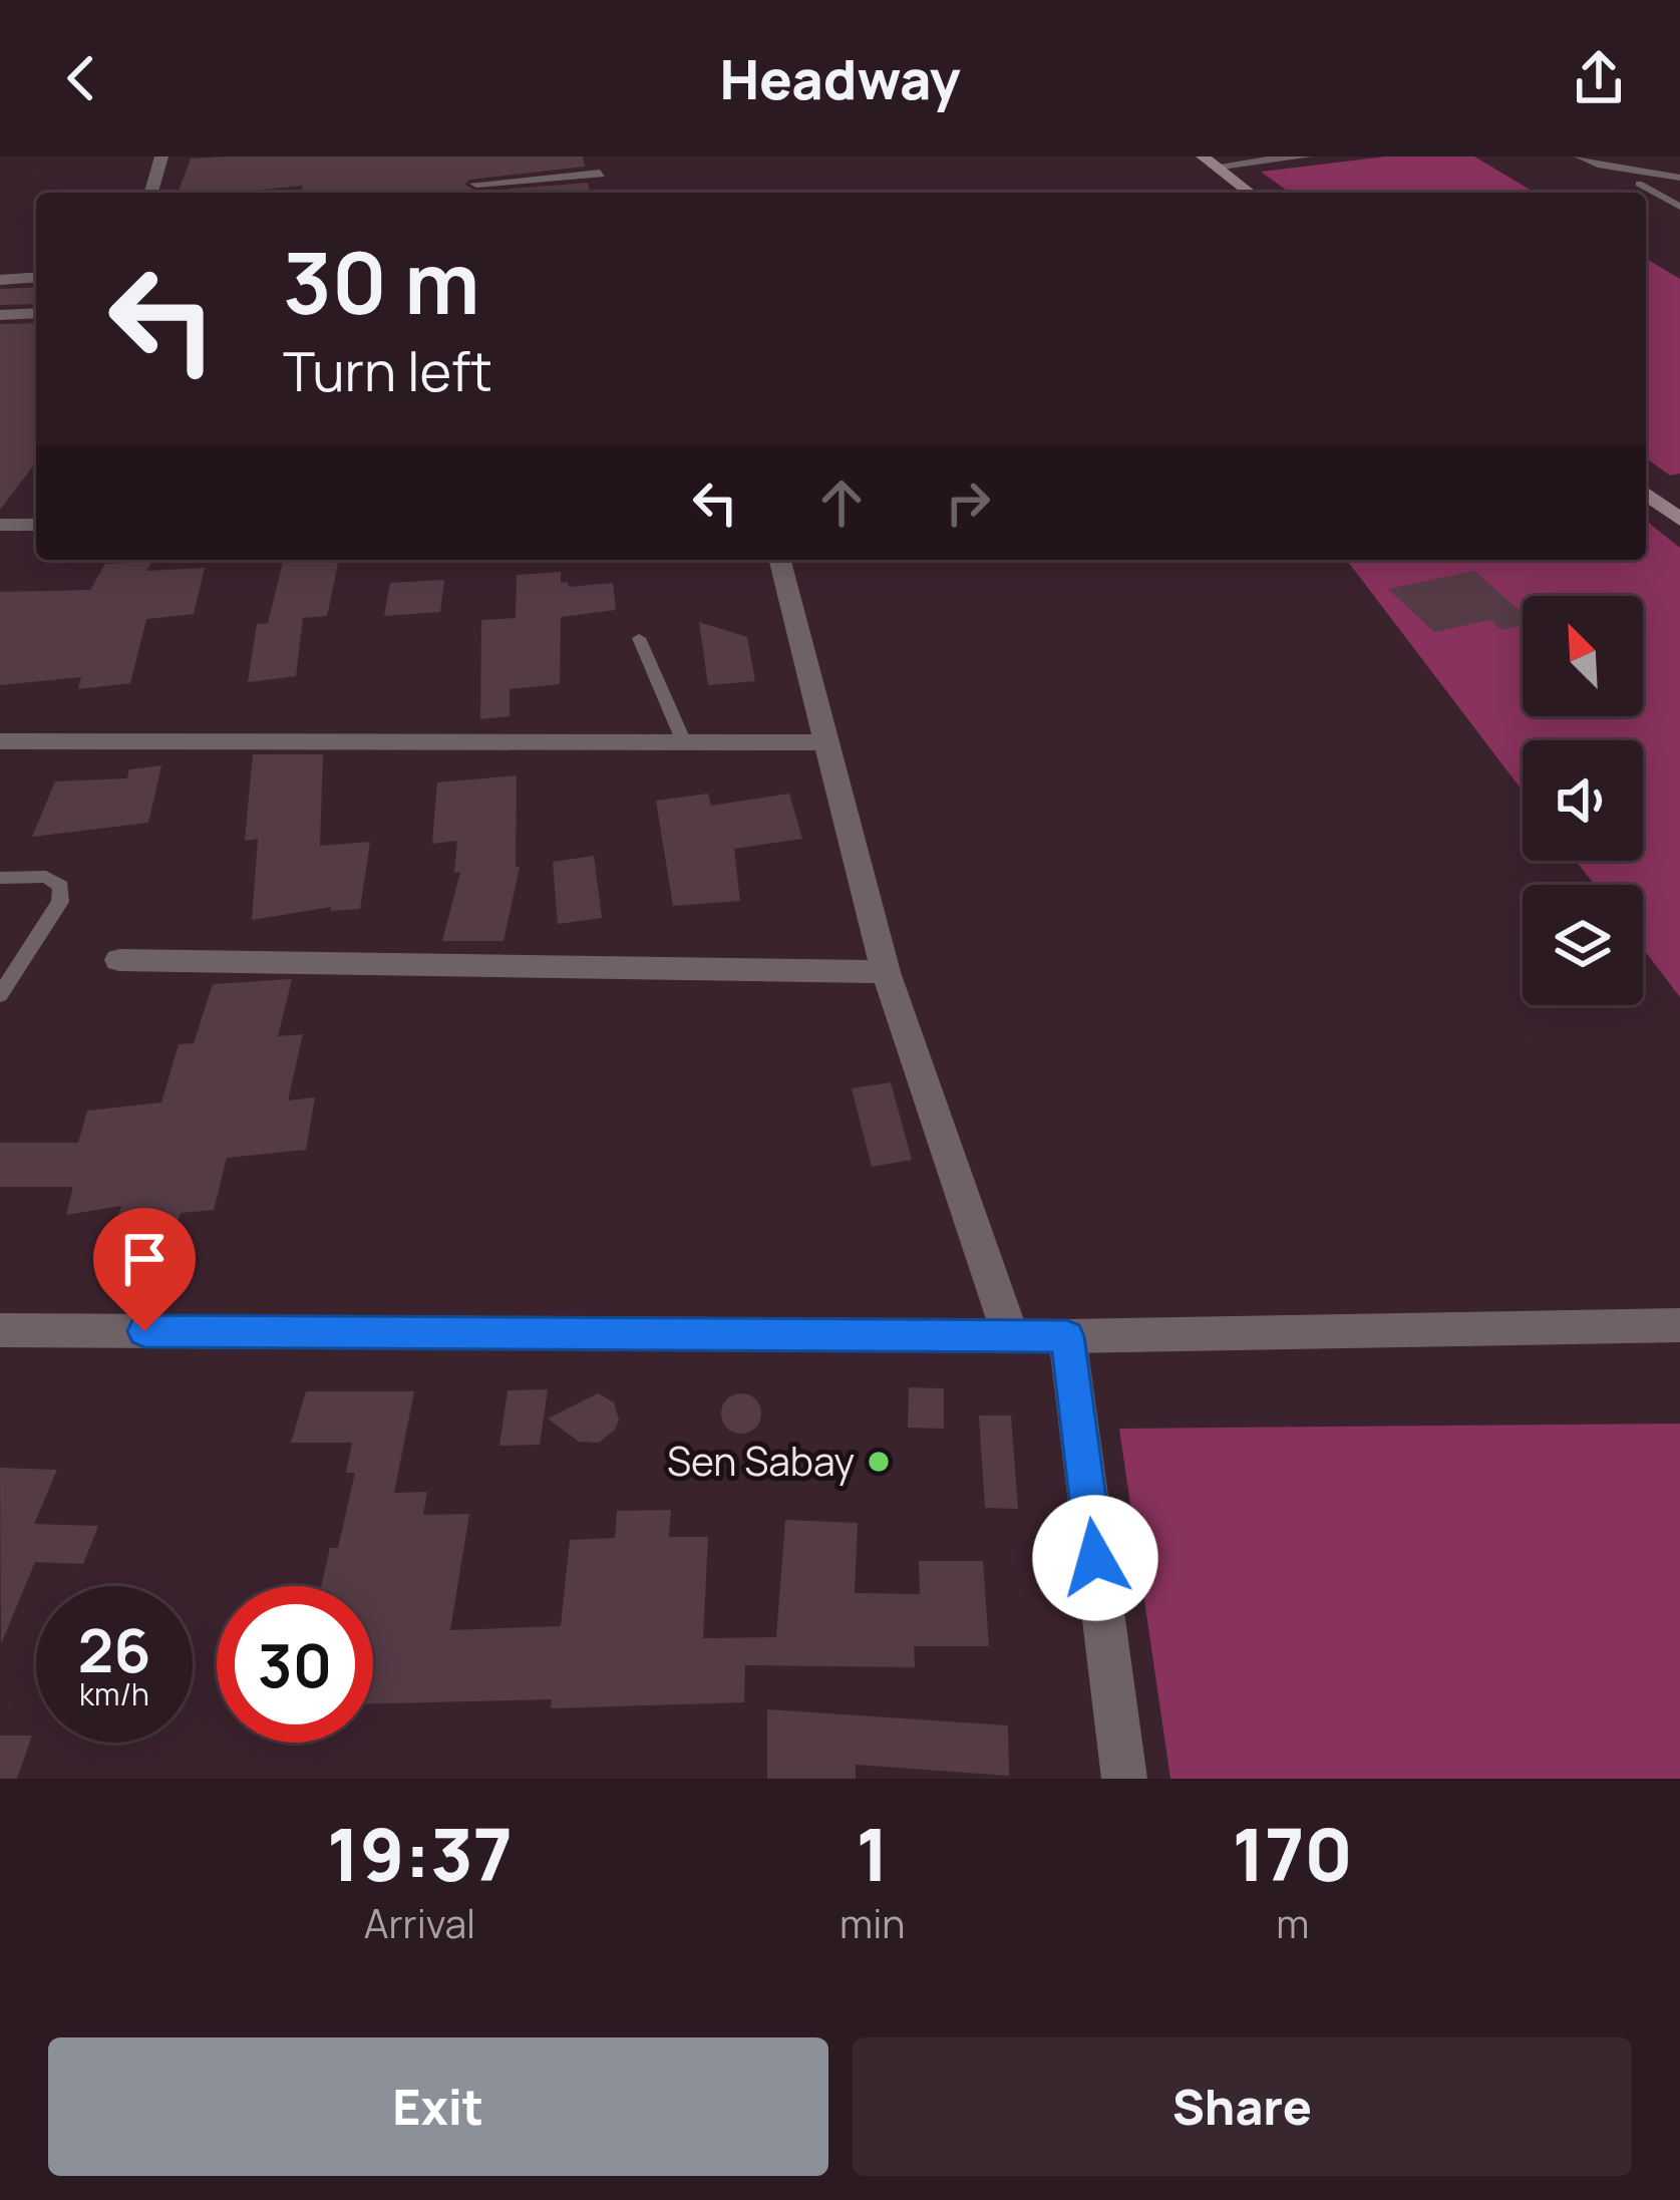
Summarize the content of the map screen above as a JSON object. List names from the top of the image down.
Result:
{
  "places": ["Sen Sabay"],
  "north": "top left",
  "page": {
    "header": "Headway",
    "turn": ["30 m", "Turn left"],
    "speed": "26 km/h",
    "limit": "30",
    "eta": [
      "19:37",
      "Arrival",
      "1",
      "min",
      "170",
      "m"
    ],
    "buttons": ["Exit", "Share"]
  }
}
